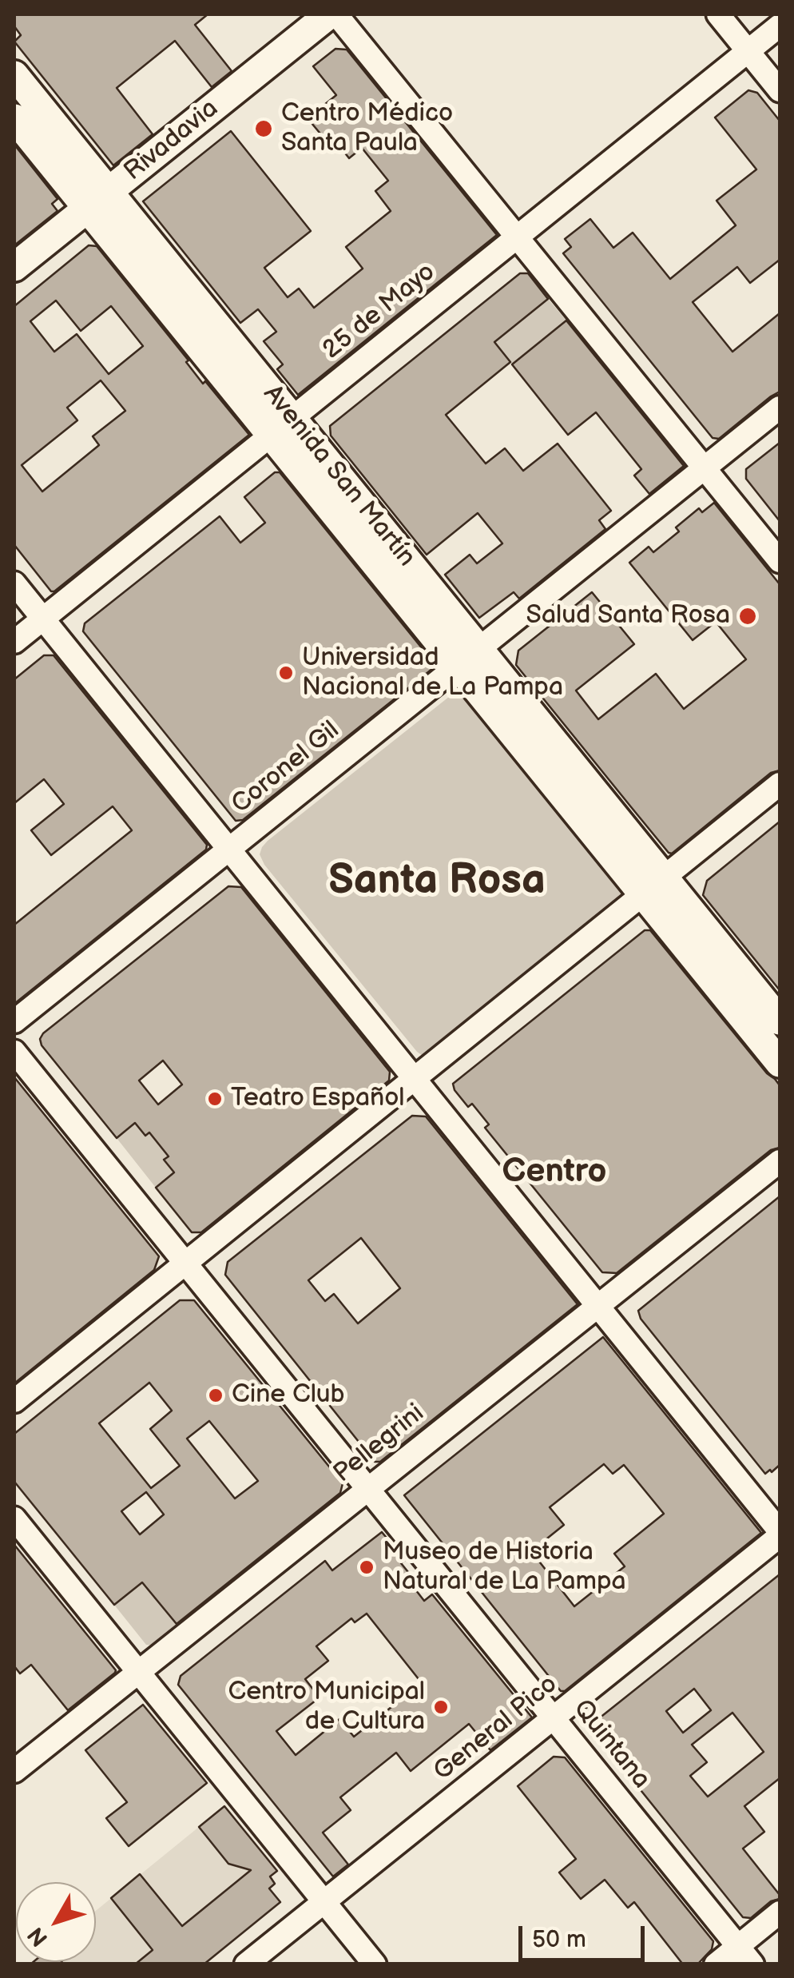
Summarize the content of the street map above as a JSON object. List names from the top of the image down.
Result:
{
  "streets": {
    "main road": ["Rivadavia", "Avenida San Martín"],
    "street": [
      "25 de Mayo",
      "Coronel Gil",
      "Pellegrini",
      "General Pico",
      "Quintana"
    ]
  },
  "crossings": [
    ["Rivadavia", "Avenida San Martín"],
    ["25 de Mayo", "Avenida San Martín"],
    ["Avenida San Martín", "Coronel Gil"],
    ["Pellegrini", "Quintana"],
    ["General Pico", "Quintana"]
  ],
  "districts": ["Santa Rosa", "Centro"],
  "places": [
    "Centro Médico Santa Paula",
    "Salud Santa Rosa",
    "Universidad Nacional de La Pampa",
    "Teatro Español",
    "Cine Club",
    "Museo de Historia Natural de La Pampa",
    "Centro Municipal de Cultura"
  ],
  "scale_bar": "50 m",
  "north": "bottom left"
}
